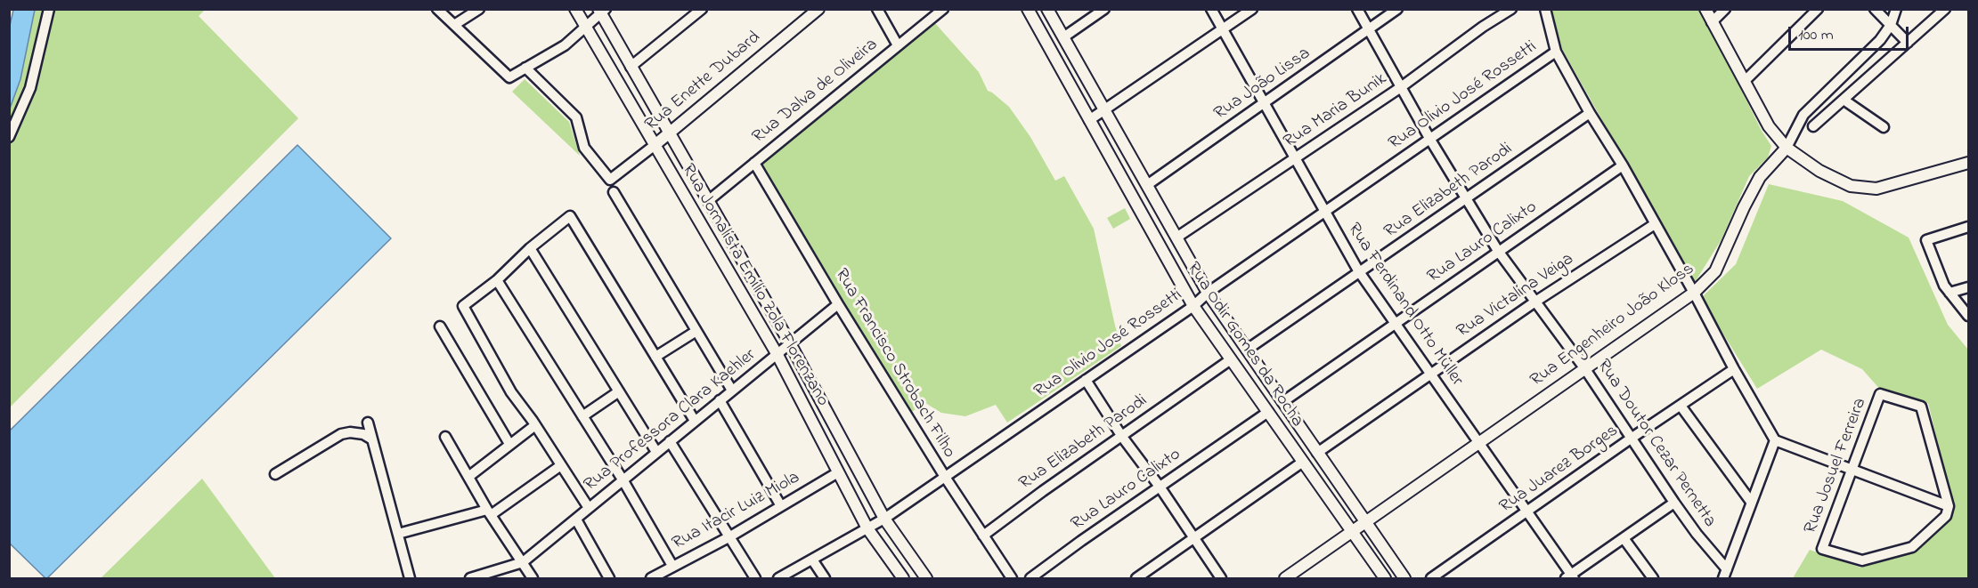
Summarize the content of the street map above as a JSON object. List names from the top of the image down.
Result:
{
  "streets": {
    "street": [
      "Rua Enette Dubard",
      "Rua João Lissa",
      "Rua Dalva de Oliveira",
      "Rua Olivio José Rossetti",
      "Rua Maria Bunik",
      "Rua Elizabeth Parodi",
      "Rua Lauro Calixto",
      "Rua Jornalista Emílio Zola Florenzano",
      "Rua Victalina Veiga",
      "Rua Ferdinand Otto Müller",
      "Rua Engenheiro João Kloss",
      "Rua Odir Gomes da Rocha",
      "Rua Francisco Strobach Filho",
      "Rua Professora Clara Kaehler",
      "Rua Doutor Cezar Pernetta",
      "Rua Josuel Ferreira",
      "Rua Juarez Borges",
      "Rua Itacir Luiz Miola"
    ]
  },
  "crossings": [
    ["Rua Enette Dubard", "Rua Jornalista Emílio Zola Florenzano"],
    ["Rua João Lissa", "Rua Ferdinand Otto Müller"],
    ["Rua João Lissa", "Rua Odir Gomes da Rocha"],
    ["Rua João Lissa", "Rua Doutor Cezar Pernetta"],
    ["Rua Dalva de Oliveira", "Rua Jornalista Emílio Zola Florenzano"],
    ["Rua Dalva de Oliveira", "Rua Francisco Strobach Filho"],
    ["Rua Olivio José Rossetti", "Rua Jornalista Emílio Zola Florenzano"],
    ["Rua Olivio José Rossetti", "Rua Ferdinand Otto Müller"],
    ["Rua Olivio José Rossetti", "Rua Odir Gomes da Rocha"],
    ["Rua Olivio José Rossetti", "Rua Francisco Strobach Filho"],
    ["Rua Olivio José Rossetti", "Rua Doutor Cezar Pernetta"],
    ["Rua Maria Bunik", "Rua Ferdinand Otto Müller"],
    ["Rua Maria Bunik", "Rua Odir Gomes da Rocha"],
    ["Rua Maria Bunik", "Rua Doutor Cezar Pernetta"],
    ["Rua Elizabeth Parodi", "Rua Ferdinand Otto Müller"],
    ["Rua Elizabeth Parodi", "Rua Odir Gomes da Rocha"],
    ["Rua Elizabeth Parodi", "Rua Francisco Strobach Filho"],
    ["Rua Elizabeth Parodi", "Rua Doutor Cezar Pernetta"],
    ["Rua Lauro Calixto", "Rua Ferdinand Otto Müller"],
    ["Rua Lauro Calixto", "Rua Odir Gomes da Rocha"],
    ["Rua Lauro Calixto", "Rua Doutor Cezar Pernetta"],
    ["Rua Jornalista Emílio Zola Florenzano", "Rua Professora Clara Kaehler"],
    ["Rua Jornalista Emílio Zola Florenzano", "Rua Itacir Luiz Miola"],
    ["Rua Victalina Veiga", "Rua Ferdinand Otto Müller"],
    ["Rua Victalina Veiga", "Rua Odir Gomes da Rocha"],
    ["Rua Victalina Veiga", "Rua Doutor Cezar Pernetta"],
    ["Rua Ferdinand Otto Müller", "Rua Engenheiro João Kloss"],
    ["Rua Ferdinand Otto Müller", "Rua Juarez Borges"],
    ["Rua Engenheiro João Kloss", "Rua Odir Gomes da Rocha"],
    ["Rua Engenheiro João Kloss", "Rua Doutor Cezar Pernetta"],
    ["Rua Francisco Strobach Filho", "Rua Professora Clara Kaehler"],
    ["Rua Doutor Cezar Pernetta", "Rua Juarez Borges"]
  ],
  "scale_bar": "100 m"
}
